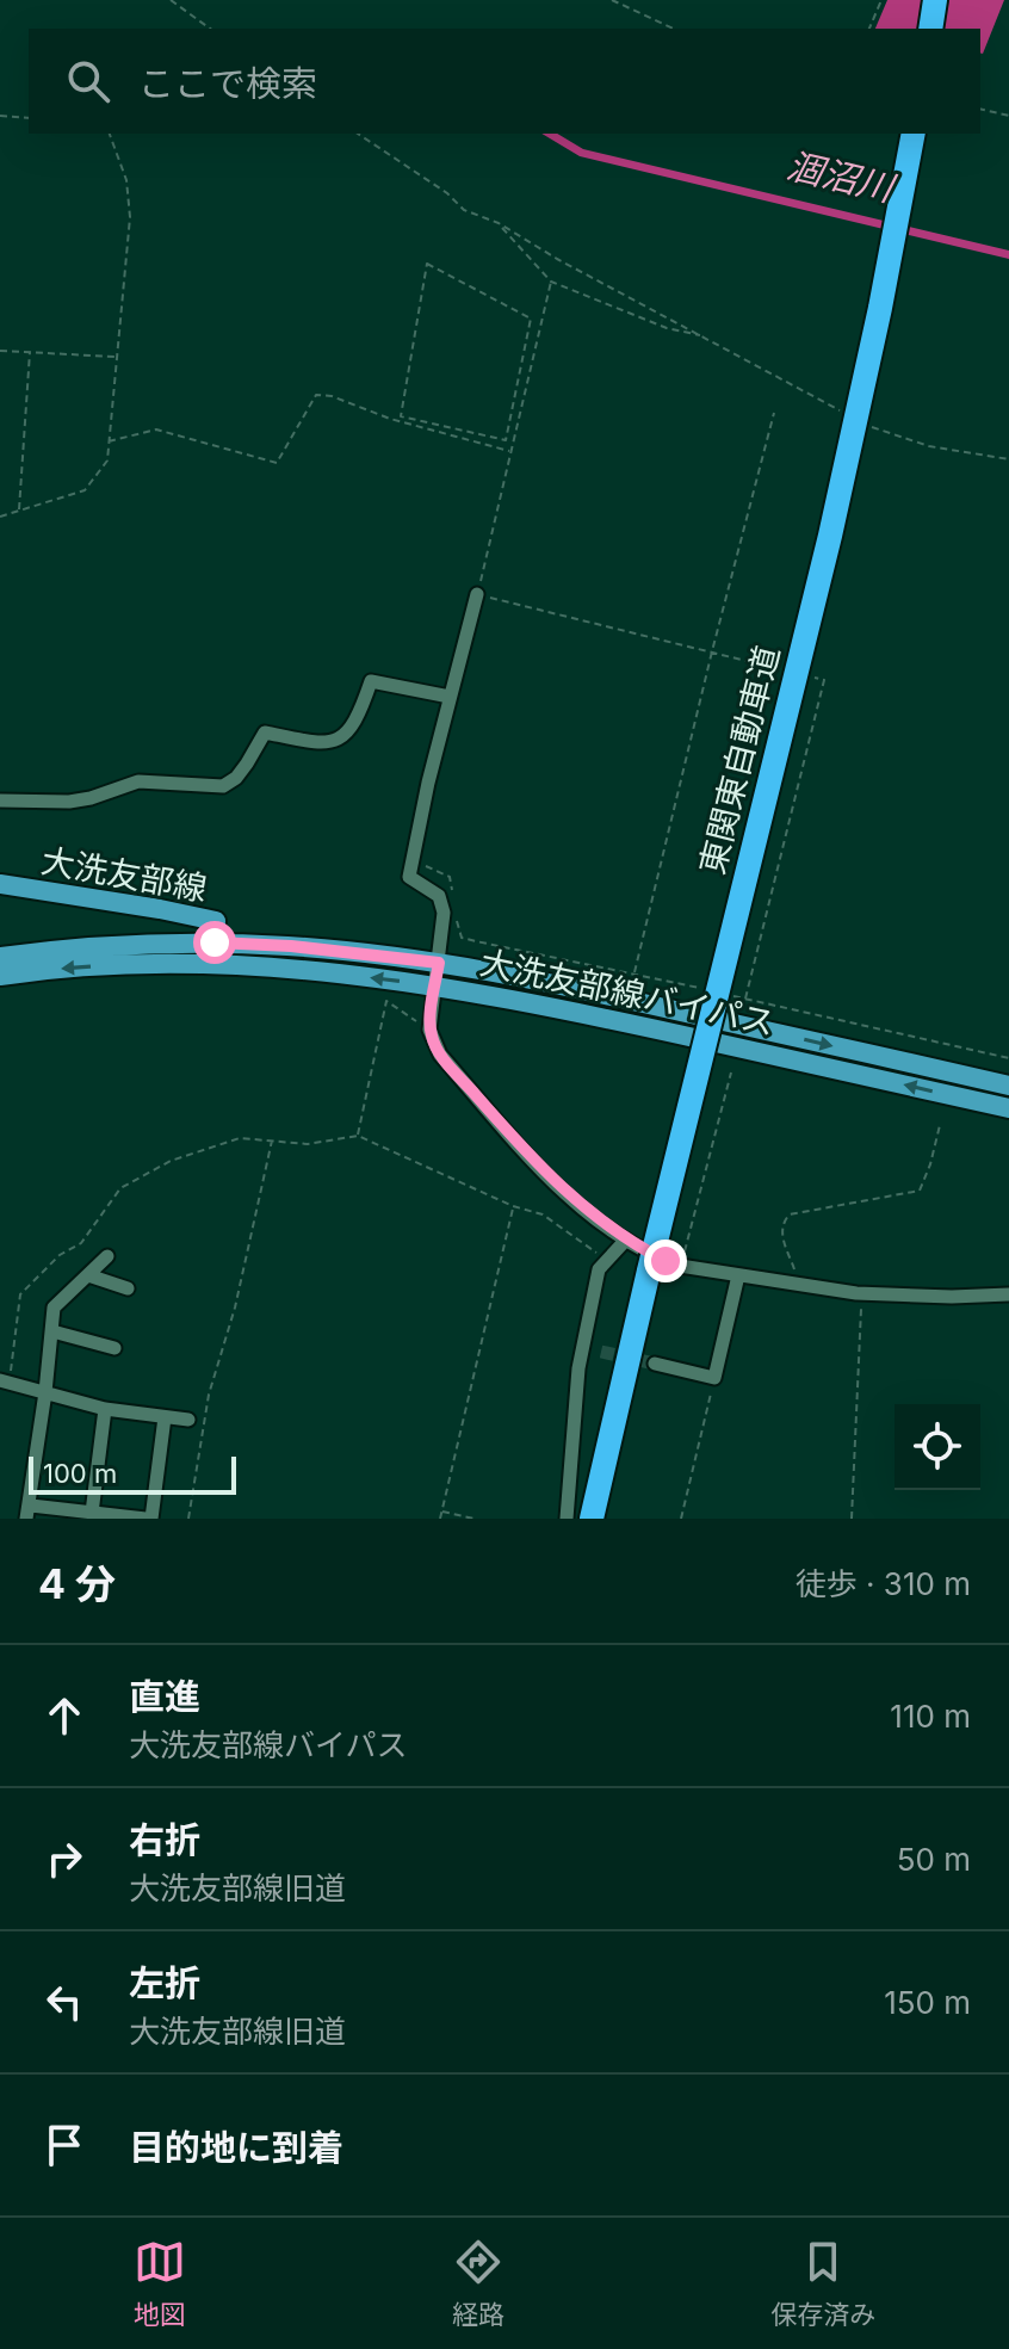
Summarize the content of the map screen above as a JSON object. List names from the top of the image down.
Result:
{
  "streets": {
    "highway": ["東関東自動車道"],
    "main road": ["大洗友部線", "大洗友部線バイパス"]
  },
  "crossings": [
    ["大洗友部線", "大洗友部線バイパス"]
  ],
  "water": ["涸沼川"],
  "scale_bar": "100 m",
  "page": {
    "search": "ここで検索",
    "scale": "100 m",
    "heading": ["4 分", "徒歩 · 310 m"],
    "list": [
      ["直進", "大洗友部線バイパス", "110 m"],
      ["右折", "大洗友部線旧道", "50 m"],
      ["左折", "大洗友部線旧道", "150 m"],
      "目的地に到着"
    ],
    "nav": ["地図", "経路", "保存済み"]
  }
}
